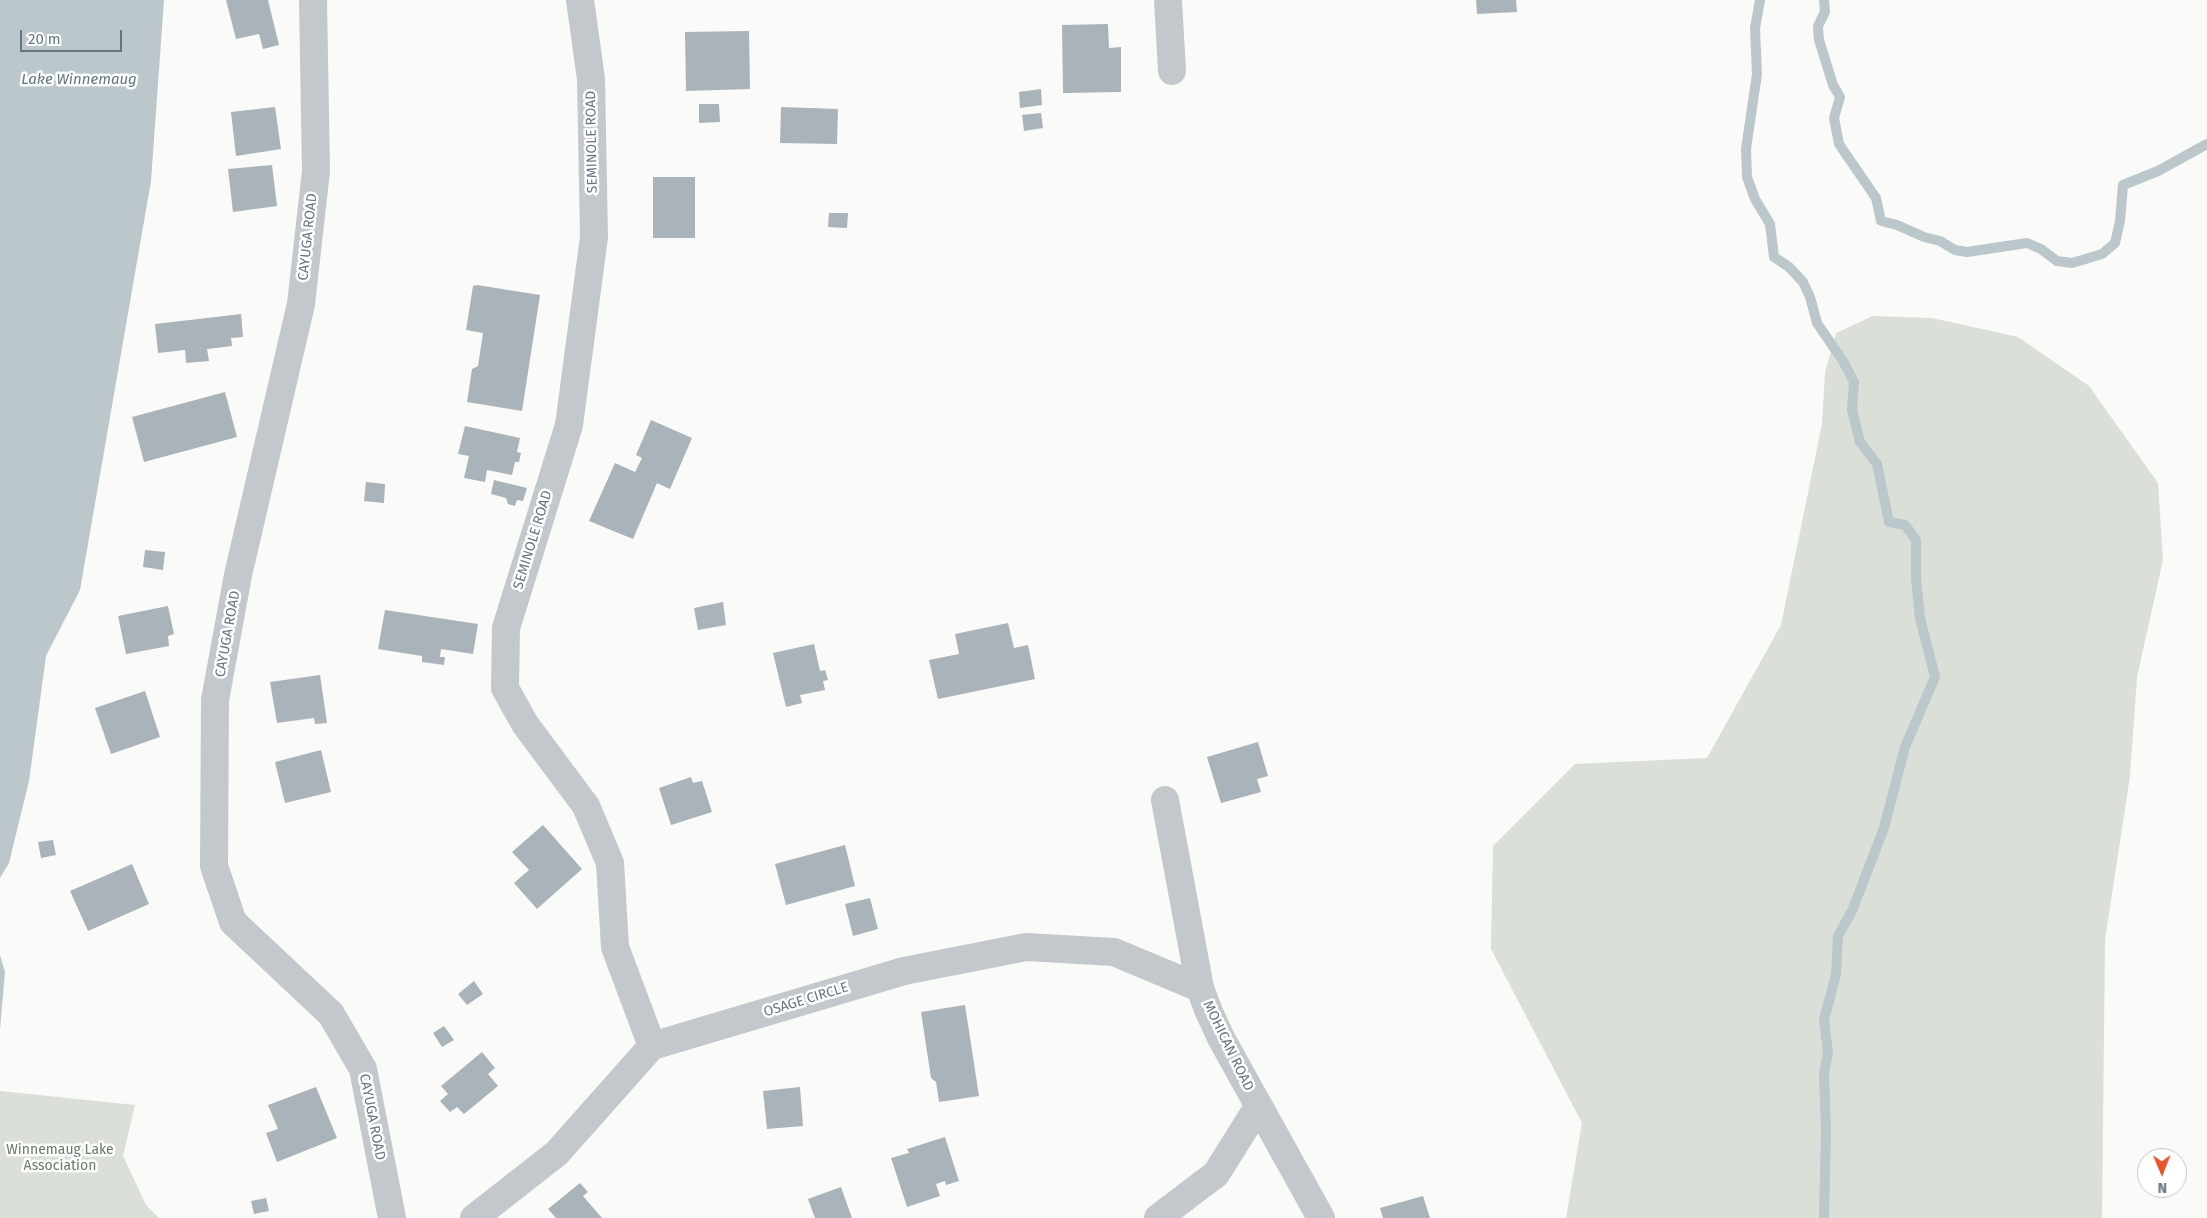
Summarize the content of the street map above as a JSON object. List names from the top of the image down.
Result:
{
  "streets": {
    "street": [
      "SEMINOLE ROAD",
      "CAYUGA ROAD",
      "OSAGE CIRCLE",
      "MOHICAN ROAD"
    ]
  },
  "crossings": [
    ["SEMINOLE ROAD", "OSAGE CIRCLE"],
    ["OSAGE CIRCLE", "MOHICAN ROAD"]
  ],
  "water": ["Lake Winnemaug"],
  "parks": ["Winnemaug Lake Association"],
  "scale_bar": "20 m",
  "north": "bottom"
}
